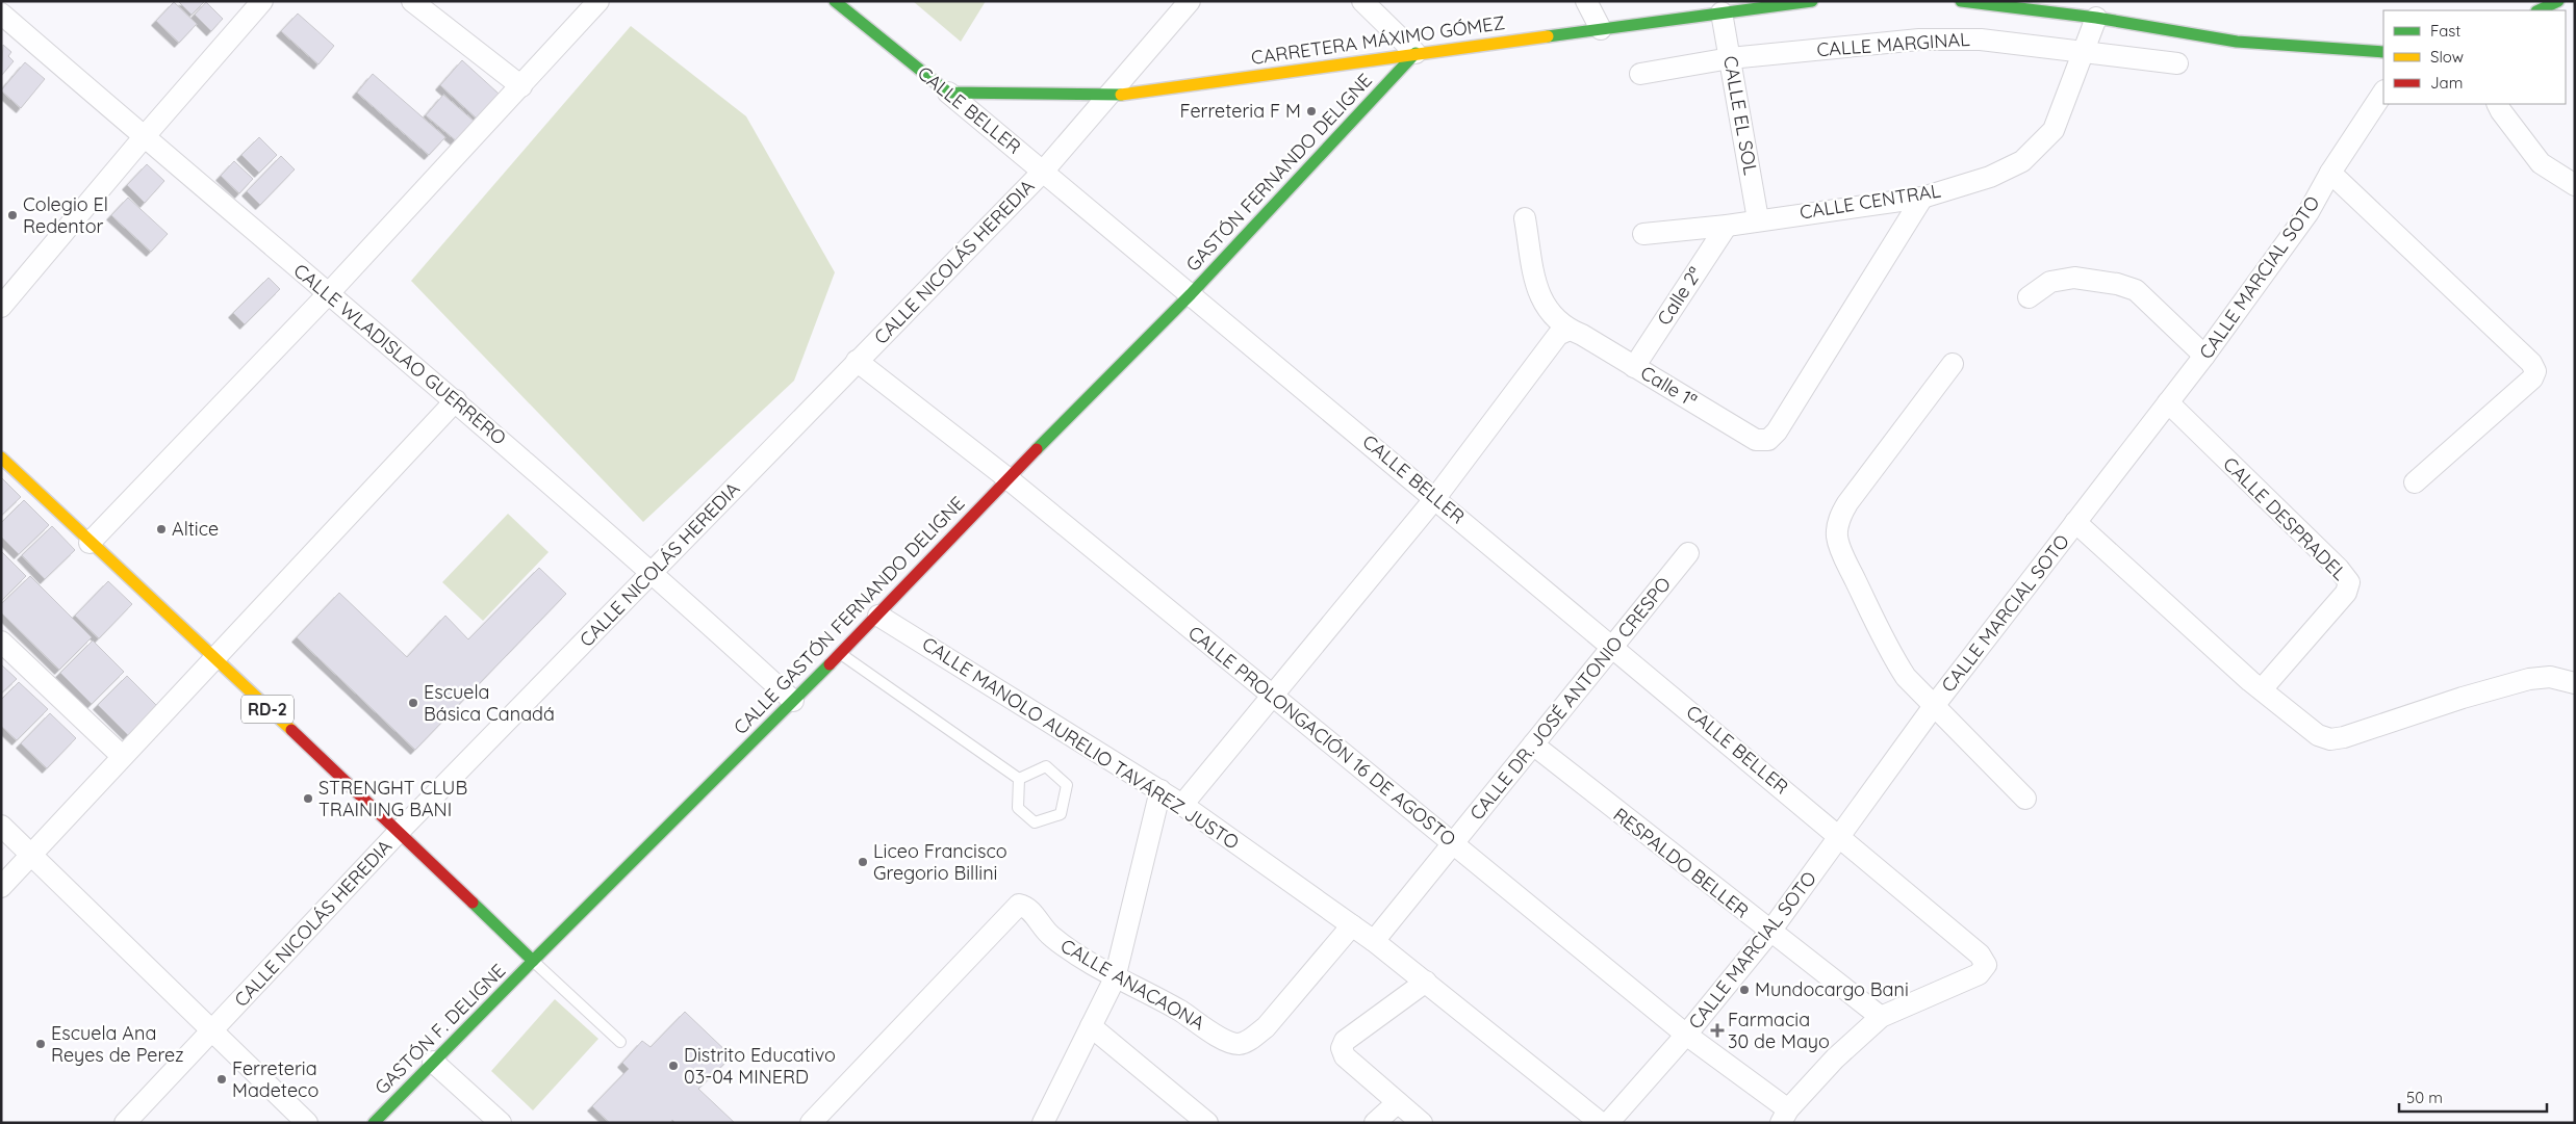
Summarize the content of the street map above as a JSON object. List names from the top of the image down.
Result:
{
  "streets": {
    "main road": [
      "CARRETERA MÁXIMO GÓMEZ",
      "CALLE BELLER",
      "GASTÓN FERNANDO DELIGNE",
      "CALLE GASTÓN FERNANDO DELIGNE",
      "RD-2",
      "GASTÓN F. DELIGNE"
    ],
    "street": [
      "CALLE MARGINAL",
      "CALLE EL SOL",
      "CALLE CENTRAL",
      "CALLE NICOLÁS HEREDIA",
      "CALLE MARCIAL SOTO",
      "Calle 2ª",
      "CALLE WLADISLAO GUERRERO",
      "Calle 1ª",
      "CALLE DESPRADEL",
      "CALLE DR. JOSÉ ANTONIO CRESPO",
      "CALLE PROLONGACIÓN 16 DE AGOSTO",
      "CALLE MANOLO AURELIO TAVÁREZ JUSTO",
      "RESPALDO BELLER",
      "CALLE ANACAONA"
    ]
  },
  "crossings": [
    ["CARRETERA MÁXIMO GÓMEZ", "CALLE BELLER"],
    ["CARRETERA MÁXIMO GÓMEZ", "CALLE EL SOL"],
    ["CARRETERA MÁXIMO GÓMEZ", "GASTÓN FERNANDO DELIGNE"],
    ["CARRETERA MÁXIMO GÓMEZ", "CALLE NICOLÁS HEREDIA"],
    ["CALLE MARGINAL", "CALLE EL SOL"],
    ["CALLE MARGINAL", "CALLE CENTRAL"],
    ["CALLE BELLER", "GASTÓN FERNANDO DELIGNE"],
    ["CALLE BELLER", "CALLE NICOLÁS HEREDIA"],
    ["CALLE BELLER", "CALLE MARCIAL SOTO"],
    ["CALLE BELLER", "CALLE GASTÓN FERNANDO DELIGNE"],
    ["CALLE BELLER", "CALLE DR. JOSÉ ANTONIO CRESPO"],
    ["CALLE BELLER", "RESPALDO BELLER"],
    ["CALLE EL SOL", "CALLE CENTRAL"],
    ["GASTÓN FERNANDO DELIGNE", "CALLE GASTÓN FERNANDO DELIGNE"],
    ["CALLE CENTRAL", "Calle 2ª"],
    ["CALLE CENTRAL", "Calle 1ª"],
    ["CALLE NICOLÁS HEREDIA", "CALLE WLADISLAO GUERRERO"],
    ["CALLE NICOLÁS HEREDIA", "RD-2"],
    ["CALLE NICOLÁS HEREDIA", "CALLE PROLONGACIÓN 16 DE AGOSTO"],
    ["CALLE MARCIAL SOTO", "CALLE DESPRADEL"],
    ["CALLE MARCIAL SOTO", "CALLE PROLONGACIÓN 16 DE AGOSTO"],
    ["CALLE MARCIAL SOTO", "RESPALDO BELLER"],
    ["Calle 2ª", "Calle 1ª"],
    ["CALLE WLADISLAO GUERRERO", "CALLE GASTÓN FERNANDO DELIGNE"],
    ["CALLE GASTÓN FERNANDO DELIGNE", "RD-2"],
    ["CALLE GASTÓN FERNANDO DELIGNE", "CALLE PROLONGACIÓN 16 DE AGOSTO"],
    ["CALLE GASTÓN FERNANDO DELIGNE", "CALLE MANOLO AURELIO TAVÁREZ JUSTO"],
    ["CALLE GASTÓN FERNANDO DELIGNE", "GASTÓN F. DELIGNE"],
    ["CALLE DR. JOSÉ ANTONIO CRESPO", "CALLE PROLONGACIÓN 16 DE AGOSTO"],
    ["CALLE DR. JOSÉ ANTONIO CRESPO", "CALLE MANOLO AURELIO TAVÁREZ JUSTO"],
    ["CALLE DR. JOSÉ ANTONIO CRESPO", "RESPALDO BELLER"],
    ["RD-2", "GASTÓN F. DELIGNE"],
    ["CALLE MANOLO AURELIO TAVÁREZ JUSTO", "CALLE ANACAONA"]
  ],
  "places": {
    "other": [
      "Ferreteria F M",
      "Colegio El Redentor",
      "Altice",
      "Escuela Básica Canadá",
      "STRENGHT CLUB TRAINING BANI",
      "Liceo Francisco Gregorio Billini",
      "Mundocargo Bani",
      "Escuela Ana Reyes de Perez",
      "Distrito Educativo 03-04 MINERD",
      "Ferreteria Madeteco"
    ],
    "health": ["Farmacia 30 de Mayo"]
  },
  "legend": ["Fast", "Slow", "Jam"],
  "scale_bar": "50 m"
}
